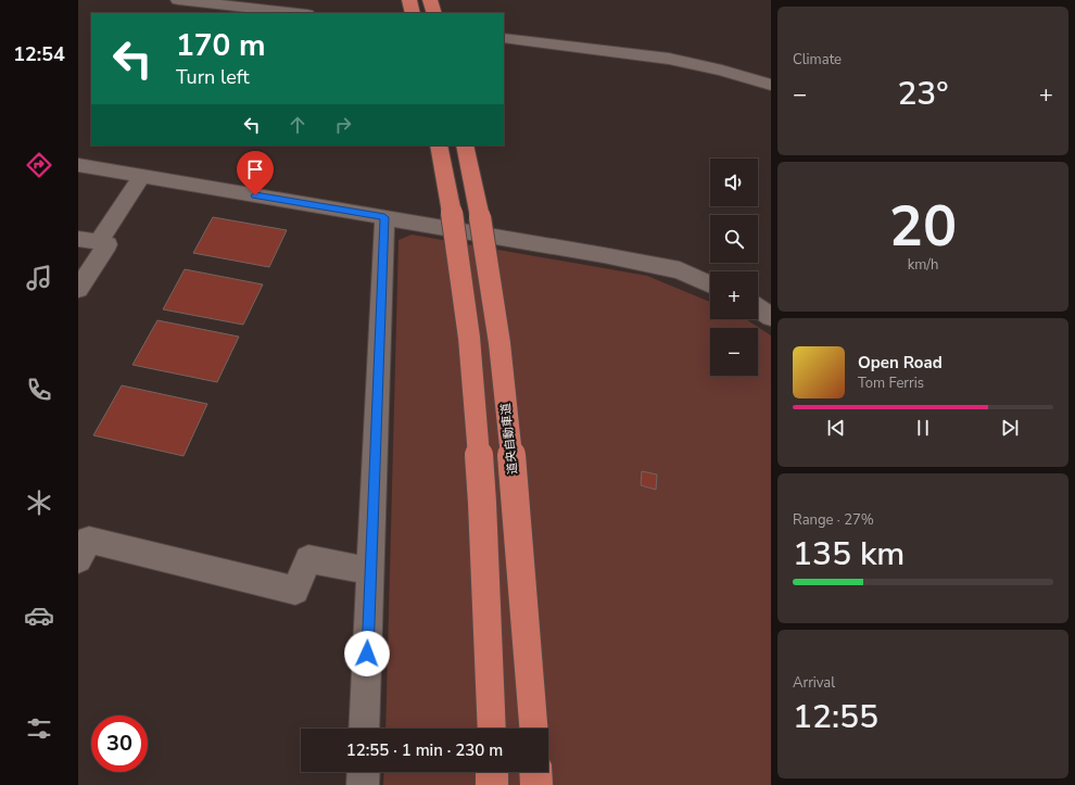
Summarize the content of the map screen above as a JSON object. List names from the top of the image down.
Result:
{
  "streets": {
    "highway": ["道央自動車道"]
  },
  "page": {
    "tabs": "12:54",
    "tile": [
      "Climate",
      ["20", "km/h"],
      ["Range · 27%", "135 km"],
      ["Arrival", "12:55"]
    ],
    "turn": ["170 m", "Turn left"],
    "heat": ["−", "23°", "+"],
    "map_buttons": ["+", "−"],
    "song": ["Open Road", "Tom Ferris"],
    "limit": "30",
    "trip": "12:55 · 1 min · 230 m"
  }
}
